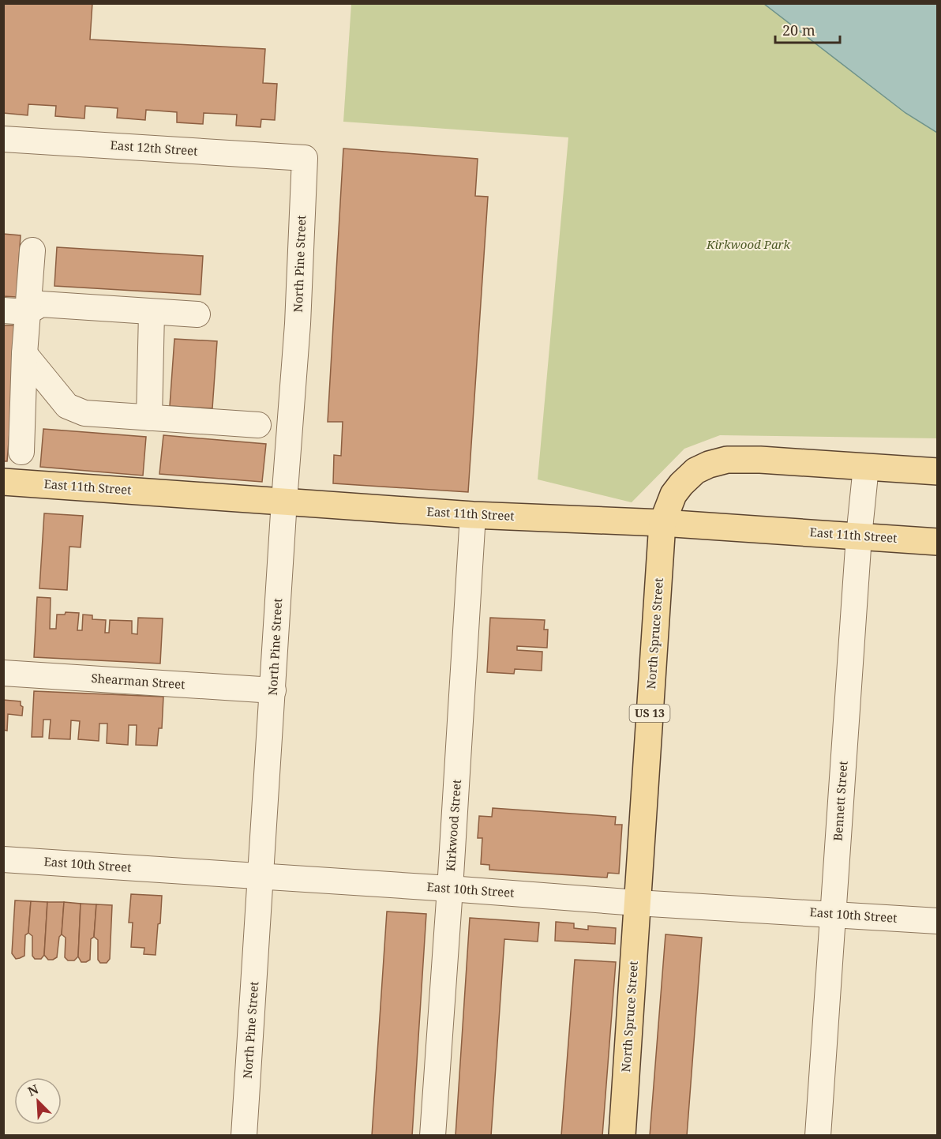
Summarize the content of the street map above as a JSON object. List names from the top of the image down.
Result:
{
  "streets": {
    "main road": ["East 11th Street", "North Spruce Street", "US 13"],
    "street": [
      "East 12th Street",
      "North Pine Street",
      "Shearman Street",
      "Bennett Street",
      "Kirkwood Street",
      "East 10th Street"
    ]
  },
  "crossings": [
    ["East 12th Street", "North Pine Street"],
    ["North Pine Street", "East 11th Street"],
    ["North Pine Street", "Shearman Street"],
    ["North Pine Street", "East 10th Street"],
    ["East 11th Street", "North Spruce Street"],
    ["East 11th Street", "Bennett Street"],
    ["East 11th Street", "Kirkwood Street"],
    ["North Spruce Street", "Bennett Street"],
    ["North Spruce Street", "East 10th Street"],
    ["Bennett Street", "East 10th Street"],
    ["Kirkwood Street", "East 10th Street"]
  ],
  "parks": ["Kirkwood Park"],
  "scale_bar": "20 m",
  "north": "top left"
}
